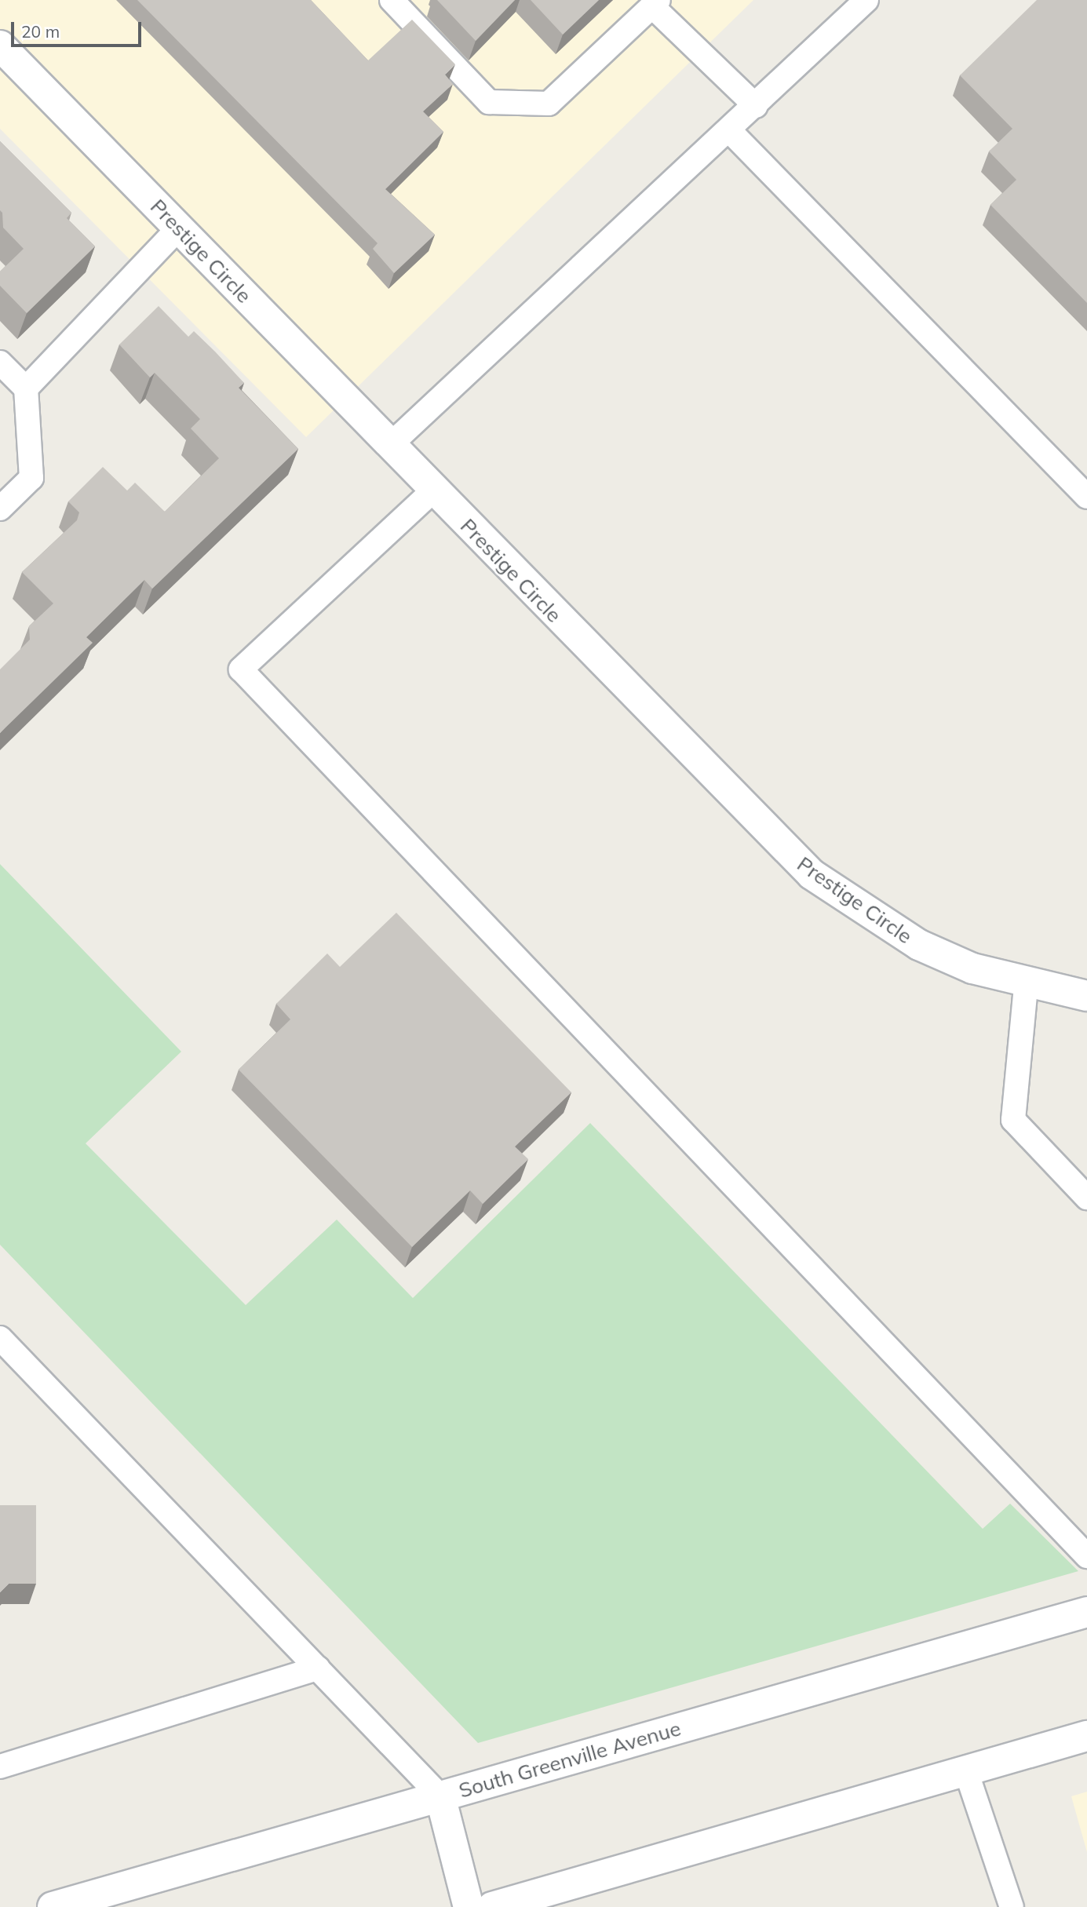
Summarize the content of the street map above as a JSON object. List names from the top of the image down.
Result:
{
  "streets": {
    "main road": ["Prestige Circle", "South Greenville Avenue"]
  },
  "scale_bar": "20 m"
}
